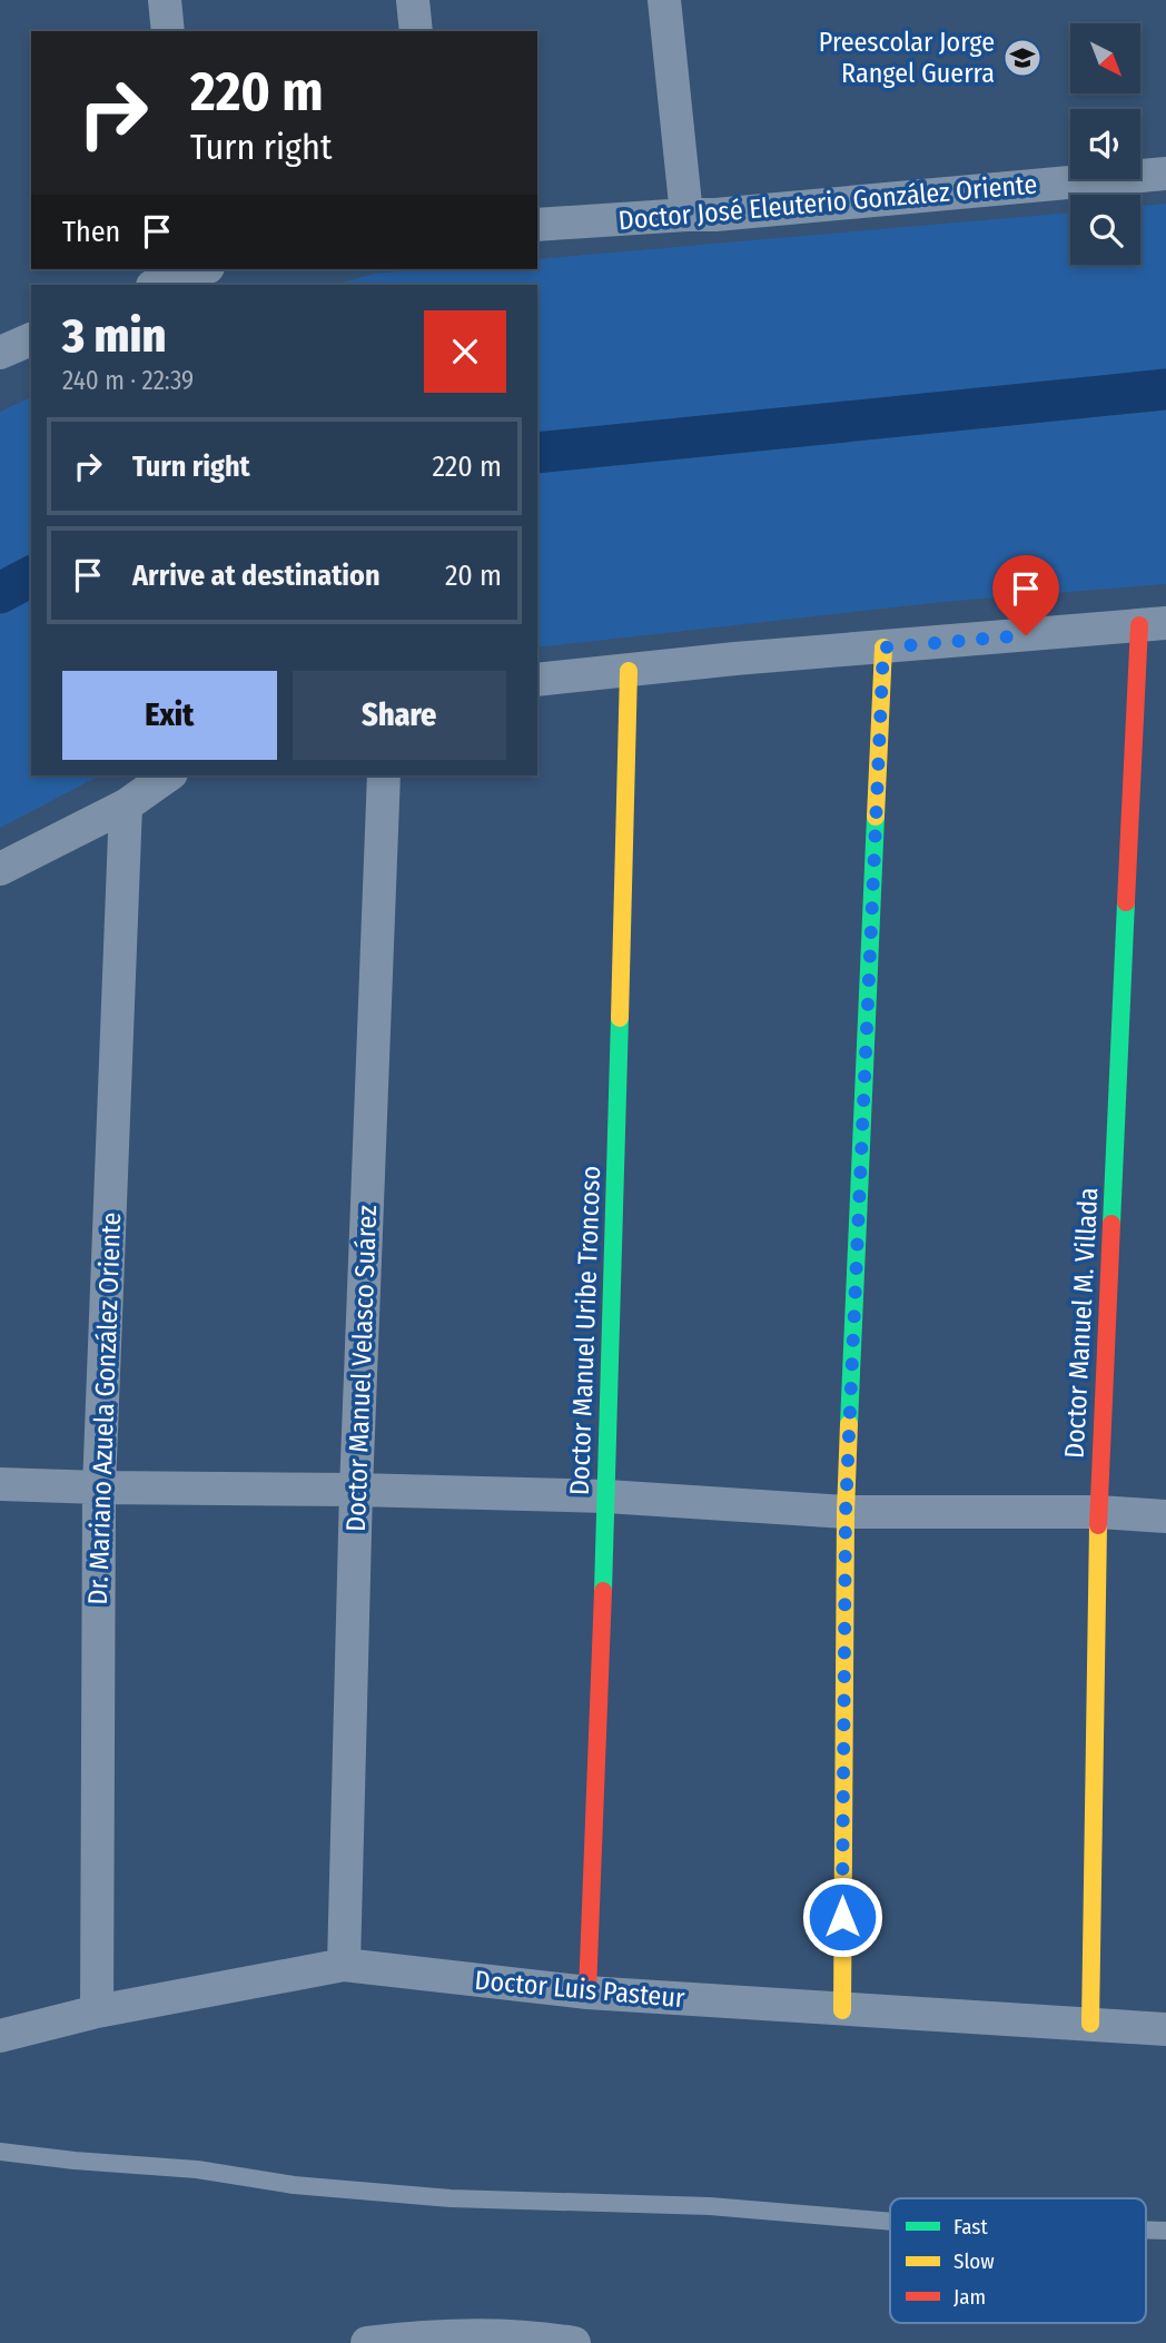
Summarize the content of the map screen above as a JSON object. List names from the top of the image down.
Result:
{
  "streets": {
    "street": [
      "Doctor José Eleuterio González Oriente",
      "Doctor Manuel M. Villada",
      "Doctor Manuel Uribe Troncoso",
      "Doctor Manuel Velasco Suárez",
      "Dr. Mariano Azuela González Oriente",
      "Doctor Luis Pasteur"
    ]
  },
  "crossings": [
    ["Doctor Manuel M. Villada", "Doctor Luis Pasteur"],
    ["Doctor Manuel Uribe Troncoso", "Doctor Luis Pasteur"],
    ["Doctor Manuel Velasco Suárez", "Doctor Luis Pasteur"],
    ["Dr. Mariano Azuela González Oriente", "Doctor Luis Pasteur"]
  ],
  "places": {
    "school or university": ["Preescolar Jorge Rangel Guerra"]
  },
  "legend": ["Fast", "Slow", "Jam"],
  "north": "bottom right",
  "page": {
    "turn": ["220 m", "Turn right"],
    "then": "Then",
    "heading": ["3 min", "240 m · 22:39"],
    "list": [
      {
        "name": "Turn right",
        "value": "220 m"
      },
      {
        "name": "Arrive at destination",
        "value": "20 m"
      }
    ],
    "buttons": ["Exit", "Share"]
  }
}
